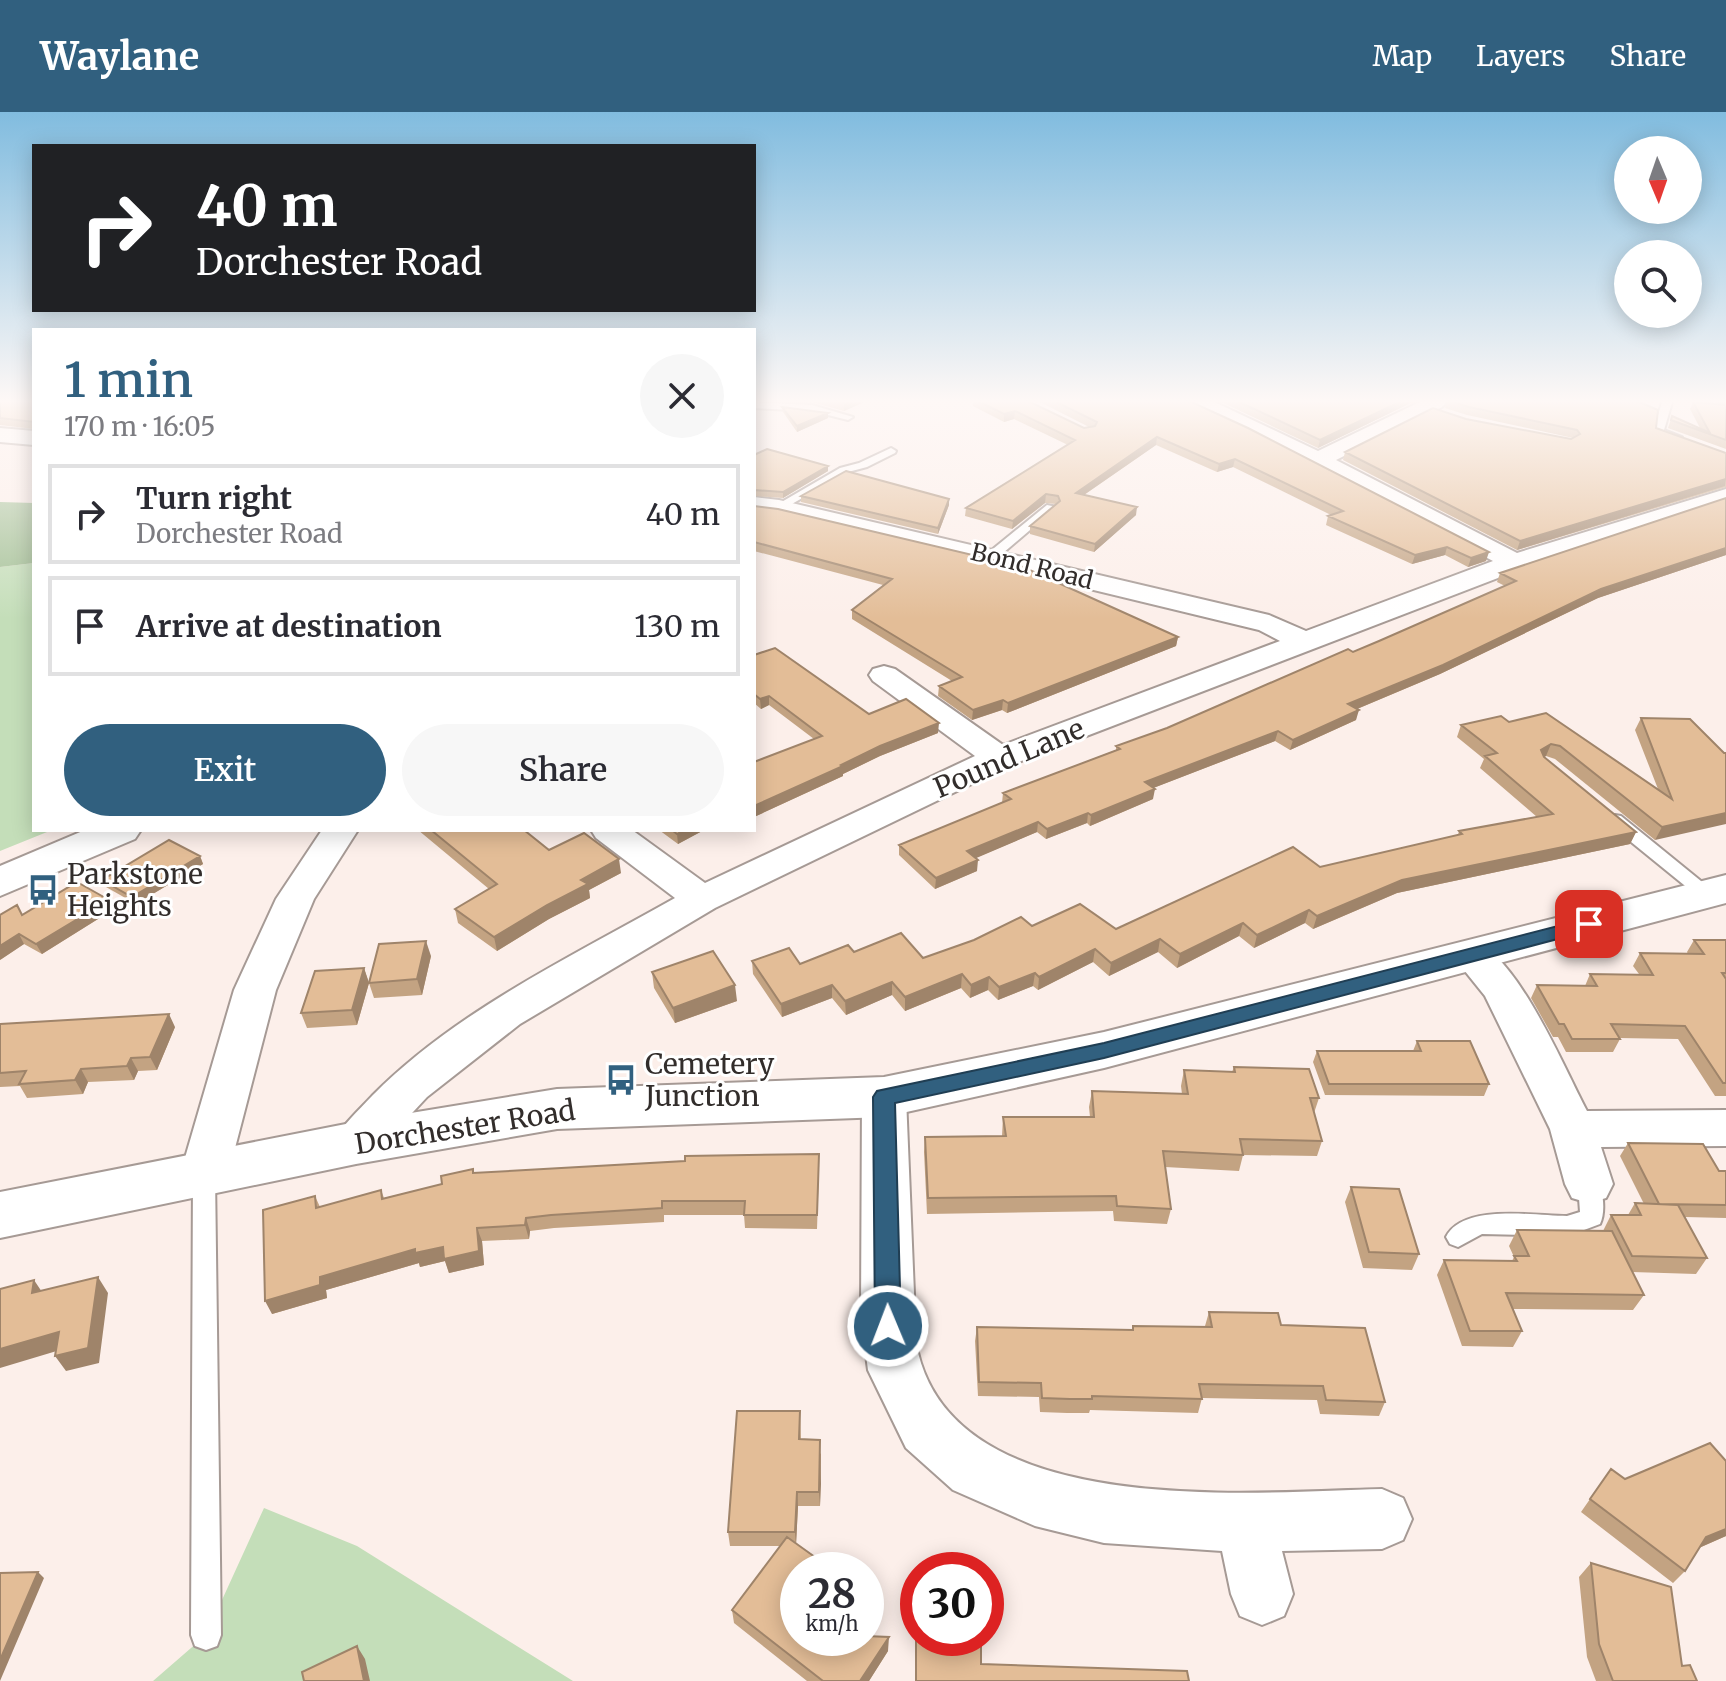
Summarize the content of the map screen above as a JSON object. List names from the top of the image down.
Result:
{
  "streets": {
    "street": ["Bond Road", "Pound Lane", "Dorchester Road"]
  },
  "crossings": [
    ["Bond Road", "Pound Lane"],
    ["Pound Lane", "Dorchester Road"]
  ],
  "places": {
    "bus stop": ["Parkstone Heights", "Cemetery Junction"]
  },
  "north": "bottom",
  "page": {
    "header": "Waylane",
    "nav": ["Map", "Layers", "Share"],
    "turn": ["40 m", "Dorchester Road"],
    "heading": ["1 min", "170 m · 16:05"],
    "list": [
      {
        "name": "Turn right",
        "note": "Dorchester Road",
        "value": "40 m"
      },
      {
        "name": "Arrive at destination",
        "value": "130 m"
      }
    ],
    "buttons": ["Exit", "Share"],
    "speed": "28 km/h",
    "limit": "30"
  }
}
